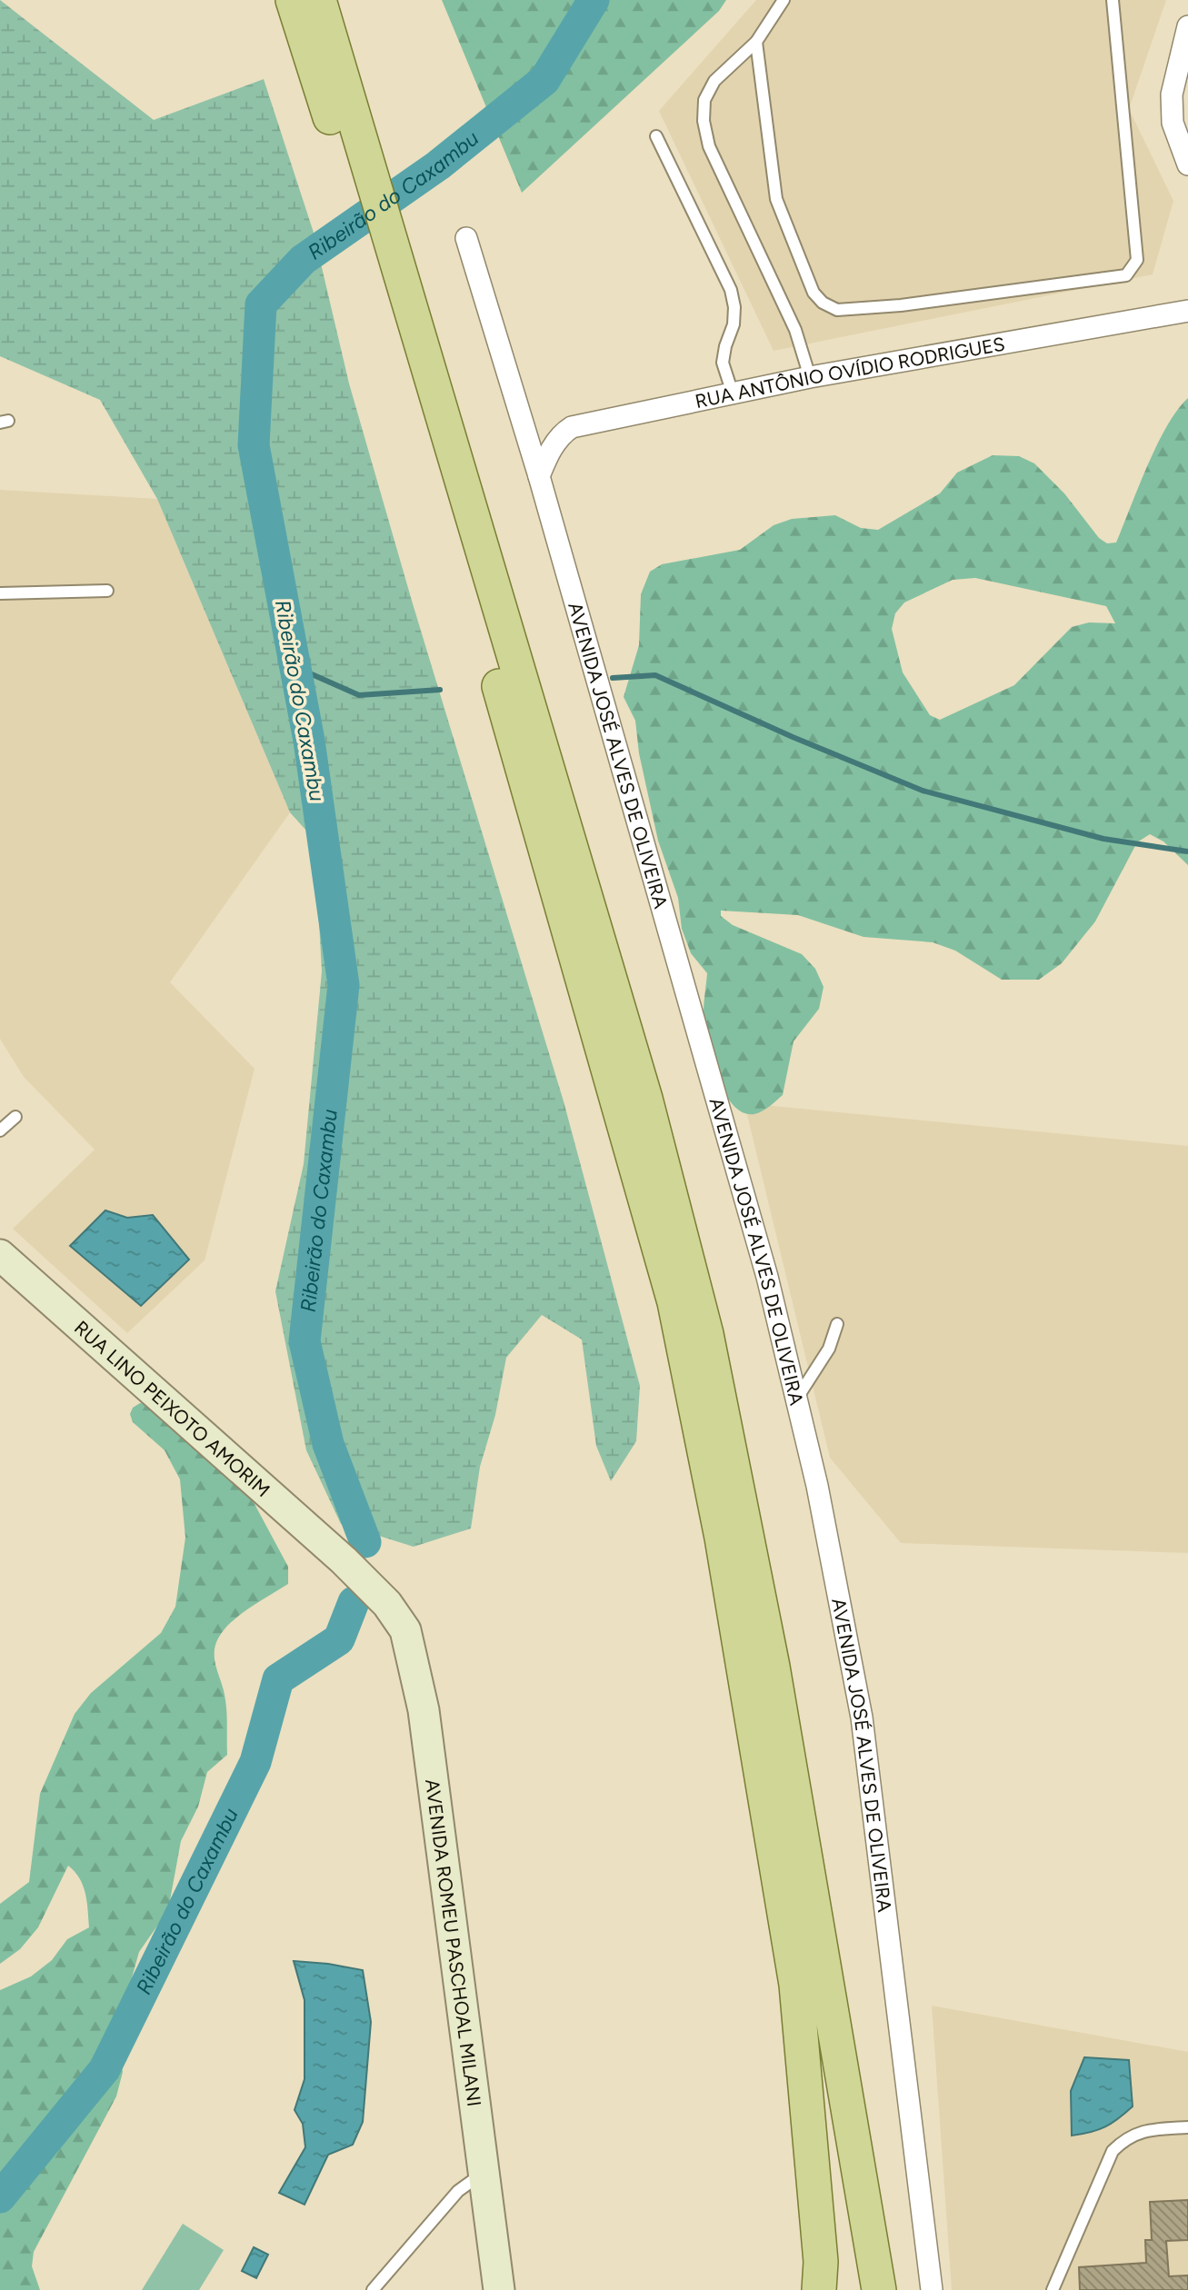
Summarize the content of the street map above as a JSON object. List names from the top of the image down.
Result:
{
  "streets": {
    "street": [
      "RUA ANTÔNIO OVÍDIO RODRIGUES",
      "AVENIDA JOSÉ ALVES DE OLIVEIRA",
      "RUA LINO PEIXOTO AMORIM",
      "AVENIDA ROMEU PASCHOAL MILANI"
    ]
  },
  "crossings": [
    ["RUA ANTÔNIO OVÍDIO RODRIGUES", "AVENIDA JOSÉ ALVES DE OLIVEIRA"],
    ["RUA LINO PEIXOTO AMORIM", "AVENIDA ROMEU PASCHOAL MILANI"]
  ],
  "water": ["Ribeirão do Caxambu"]
}
